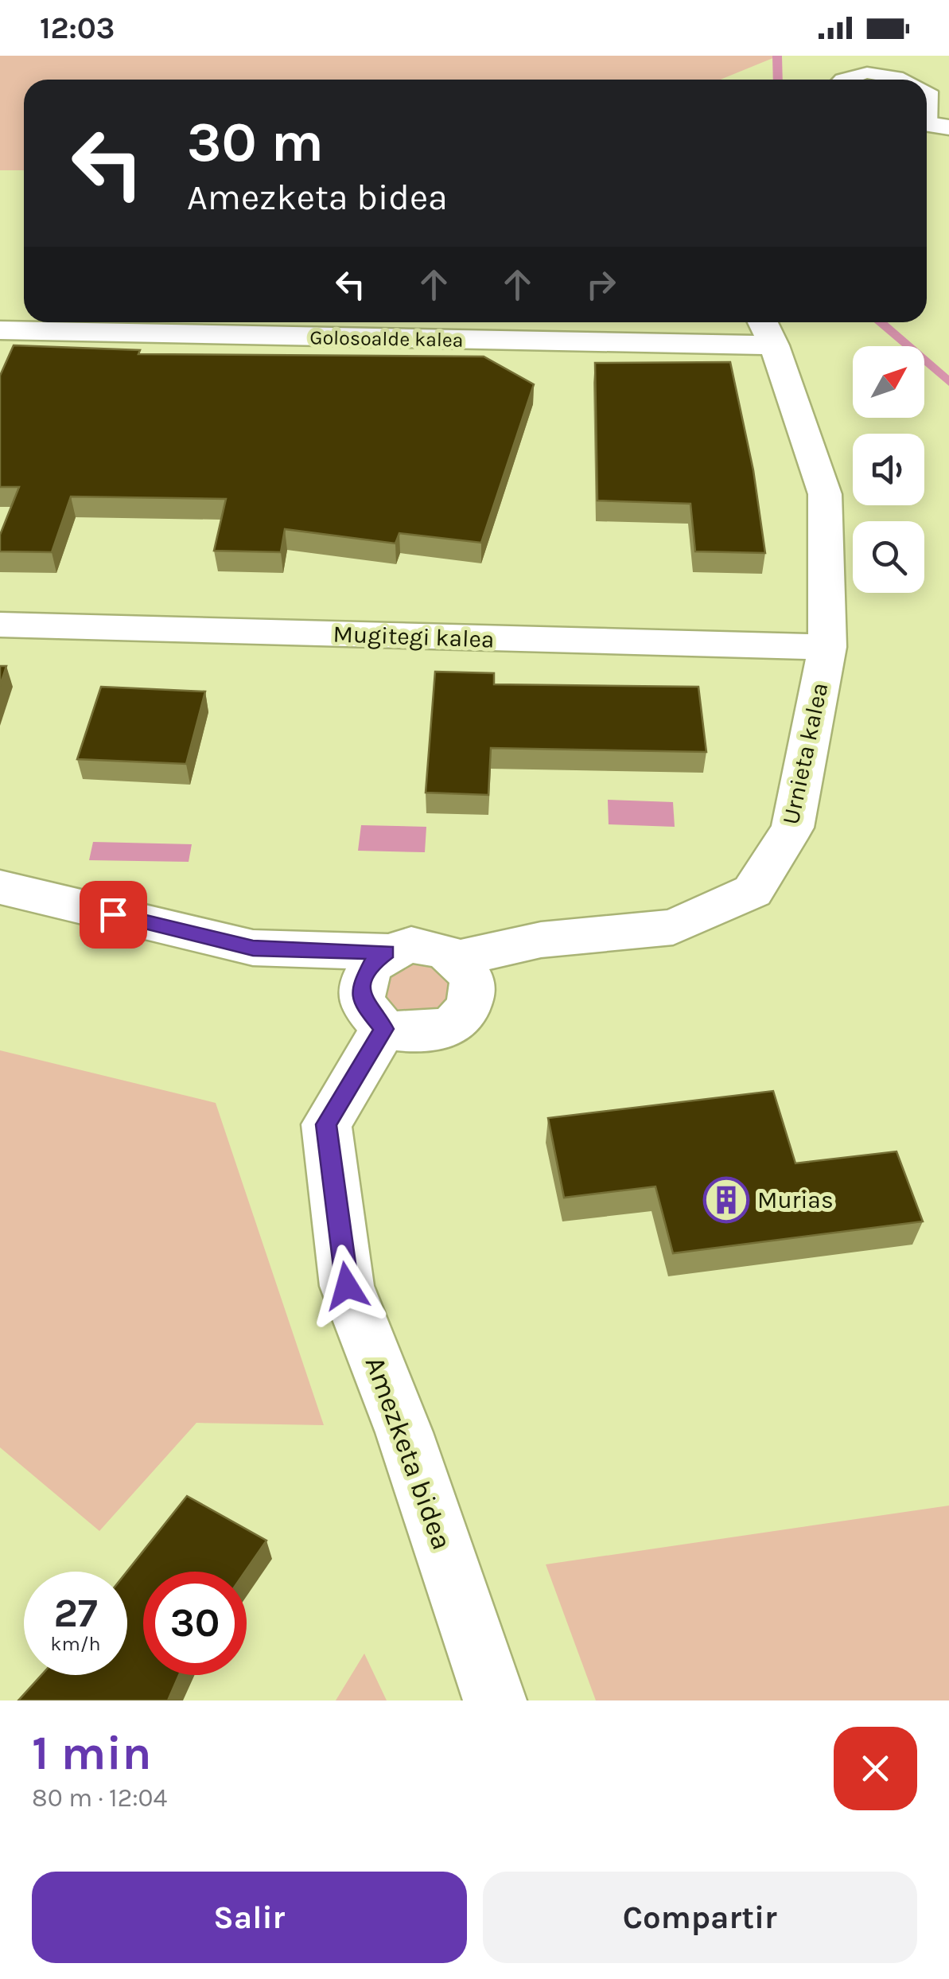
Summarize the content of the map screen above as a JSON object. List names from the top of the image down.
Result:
{
  "streets": {
    "street": [
      "Golosoalde kalea",
      "Mugitegi kalea",
      "Urnieta kalea",
      "Amezketa bidea"
    ]
  },
  "crossings": [
    ["Golosoalde kalea", "Urnieta kalea"],
    ["Mugitegi kalea", "Urnieta kalea"],
    ["Urnieta kalea", "Amezketa bidea"]
  ],
  "places": {
    "building": ["Murias"]
  },
  "north": "top right",
  "page": {
    "status": "12:03",
    "turn": ["30 m", "Amezketa bidea"],
    "speed": "27 km/h",
    "limit": "30",
    "heading": ["1 min", "80 m · 12:04"],
    "buttons": ["Salir", "Compartir"]
  }
}
